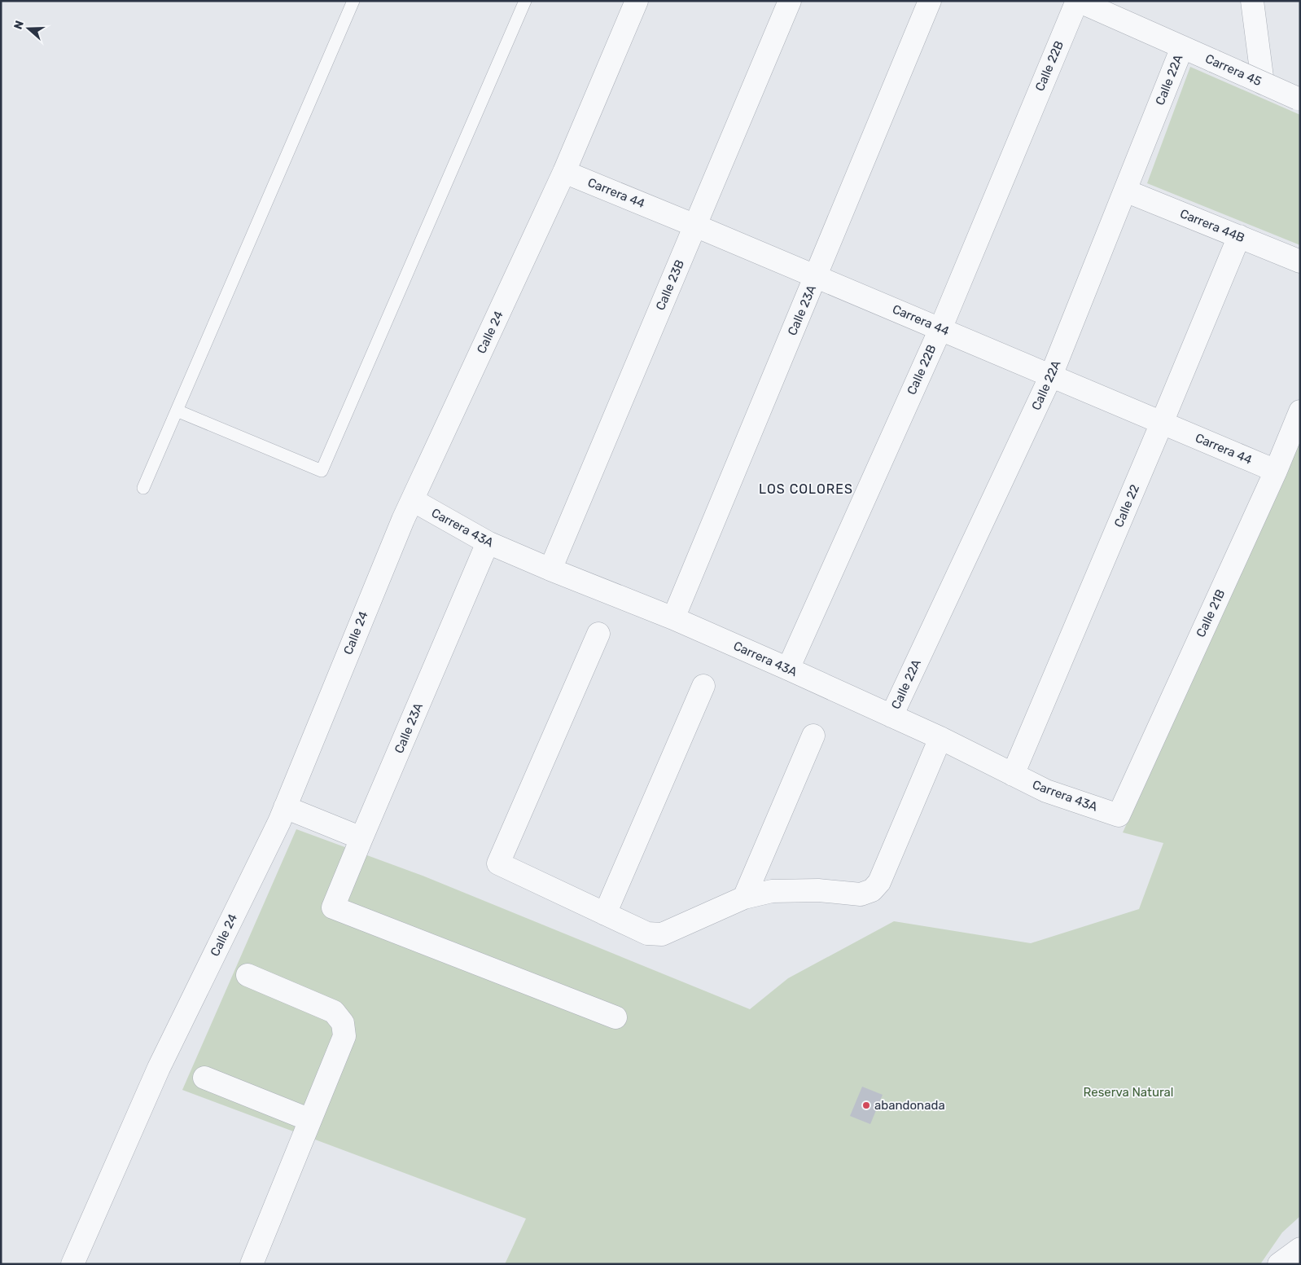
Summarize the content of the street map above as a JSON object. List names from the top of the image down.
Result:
{
  "streets": {
    "street": [
      "Calle 22B",
      "Carrera 45",
      "Calle 22A",
      "Carrera 44",
      "Carrera 44B",
      "Calle 23B",
      "Calle 23A",
      "Calle 24",
      "Calle 22",
      "Carrera 43A",
      "Calle 21B"
    ]
  },
  "crossings": [
    ["Calle 22B", "Carrera 45"],
    ["Calle 22B", "Carrera 44"],
    ["Calle 22B", "Carrera 43A"],
    ["Carrera 45", "Calle 22A"],
    ["Calle 22A", "Carrera 44"],
    ["Calle 22A", "Carrera 44B"],
    ["Calle 22A", "Carrera 43A"],
    ["Carrera 44", "Calle 23B"],
    ["Carrera 44", "Calle 23A"],
    ["Carrera 44", "Calle 24"],
    ["Carrera 44", "Calle 22"],
    ["Carrera 44", "Calle 21B"],
    ["Carrera 44B", "Calle 22"],
    ["Calle 23B", "Carrera 43A"],
    ["Calle 23A", "Carrera 43A"],
    ["Calle 24", "Carrera 43A"],
    ["Calle 22", "Carrera 43A"],
    ["Carrera 43A", "Calle 21B"]
  ],
  "districts": ["LOS COLORES"],
  "parks": ["Reserva Natural"],
  "places": ["abandonada"],
  "north": "left"
}
